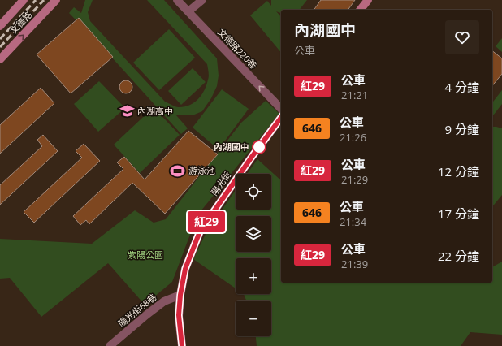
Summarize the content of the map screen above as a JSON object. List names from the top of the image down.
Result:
{
  "streets": {
    "street": [
      "文德路",
      "文德路220巷",
      "陽光街",
      "陽光街68巷"
    ]
  },
  "crossings": [
    ["陽光街", "陽光街68巷"]
  ],
  "one_way": ["文德路220巷"],
  "parks": ["紫陽公園"],
  "places": {
    "school or university": ["內湖高中"],
    "other": ["內湖國中"],
    "sports": ["游泳池"]
  },
  "lines": ["bus line 紅29"],
  "page": {
    "on_map": "紅29",
    "heading": ["內湖國中", "公車"],
    "list": [
      {
        "mark": "紅29",
        "name": "公車",
        "note": "21:21",
        "value": "4 分鐘"
      },
      {
        "mark": "646",
        "name": "公車",
        "note": "21:26",
        "value": "9 分鐘"
      },
      {
        "mark": "紅29",
        "name": "公車",
        "note": "21:29",
        "value": "12 分鐘"
      },
      {
        "mark": "646",
        "name": "公車",
        "note": "21:34",
        "value": "17 分鐘"
      },
      {
        "mark": "紅29",
        "name": "公車",
        "note": "21:39",
        "value": "22 分鐘"
      }
    ],
    "map_buttons": ["+", "−"]
  }
}
